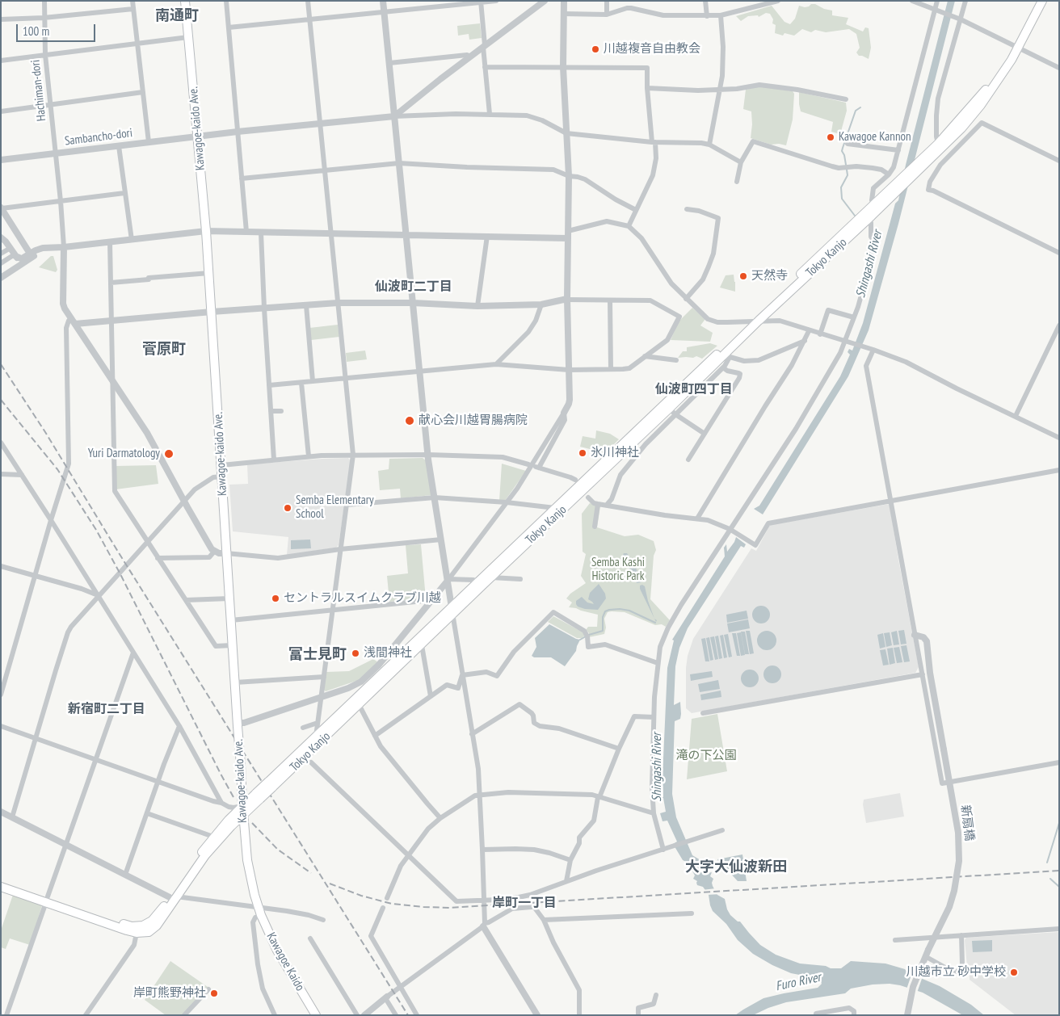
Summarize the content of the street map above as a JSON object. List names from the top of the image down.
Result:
{
  "streets": {
    "main road": ["Kawagoe-kaido Ave.", "Tokyo Kanjo", "Kawagoe Kaido"],
    "street": ["Hachiman-dori", "Sambancho-dori", "新扇橋"]
  },
  "crossings": [
    ["Hachiman-dori", "Sambancho-dori"],
    ["Kawagoe-kaido Ave.", "Sambancho-dori"],
    ["Kawagoe-kaido Ave.", "Tokyo Kanjo"],
    ["Kawagoe-kaido Ave.", "Kawagoe Kaido"]
  ],
  "districts": [
    "南通町",
    "仙波町二丁目",
    "菅原町",
    "仙波町四丁目",
    "富士見町",
    "新宿町二丁目",
    "大字大仙波新田",
    "岸町一丁目"
  ],
  "water": ["Shingashi River", "Furo River"],
  "parks": ["Semba Kashi Historic Park", "滝の下公園"],
  "places": [
    "川越複音自由教会",
    "Kawagoe Kannon",
    "天然寺",
    "献心会川越胃腸病院",
    "氷川神社",
    "Yuri Darmatology",
    "Semba Elementary School",
    "セントラルスイムクラブ川越",
    "浅間神社",
    "川越市立 砂中学校",
    "岸町熊野神社"
  ],
  "scale_bar": "100 m"
}
